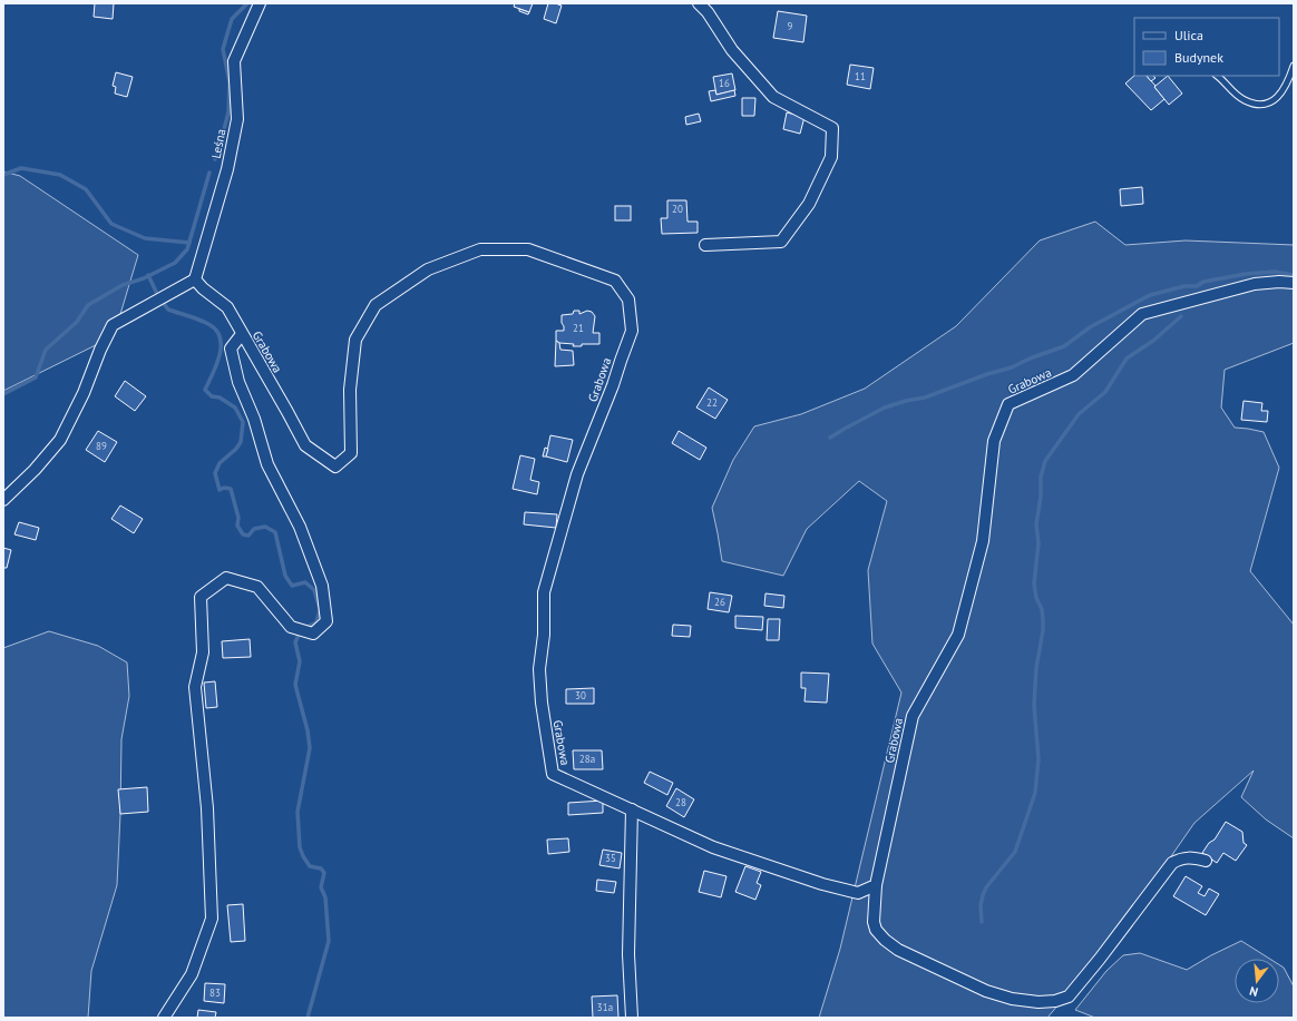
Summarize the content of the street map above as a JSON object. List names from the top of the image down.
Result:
{
  "streets": {
    "street": ["Leśna", "Grabowa"]
  },
  "crossings": [
    ["Leśna", "Grabowa"]
  ],
  "house_numbers": [
    "9",
    "11",
    "16",
    "20",
    "21",
    "22",
    "89",
    "26",
    "30",
    "28a",
    "28",
    "35",
    "83",
    "31a"
  ],
  "legend": ["Ulica", "Budynek"],
  "north": "bottom"
}
